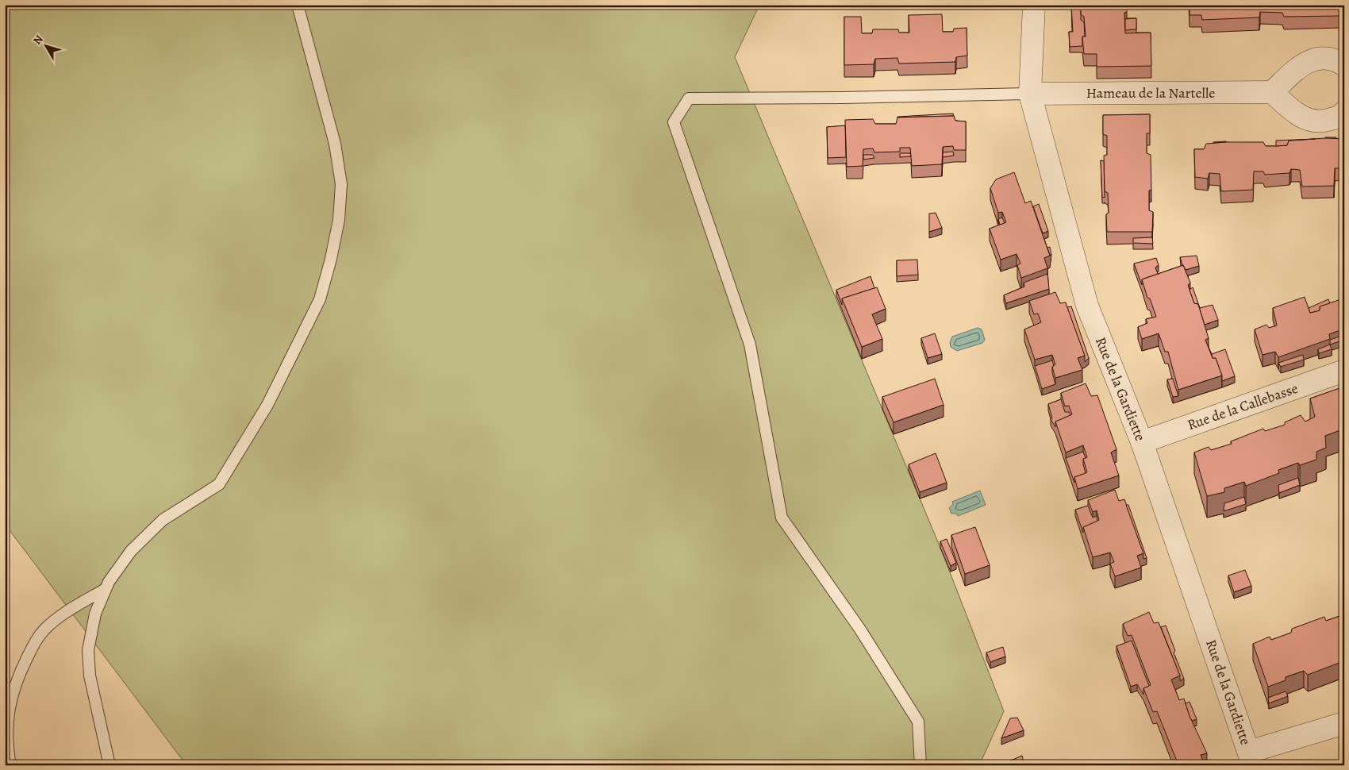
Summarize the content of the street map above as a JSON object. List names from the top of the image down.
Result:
{
  "streets": {
    "street": ["Hameau de la Nartelle", "Rue de la Gardiette", "Rue de la Callebasse"]
  },
  "crossings": [
    ["Hameau de la Nartelle", "Rue de la Gardiette"],
    ["Rue de la Gardiette", "Rue de la Callebasse"]
  ],
  "north": "top left"
}
